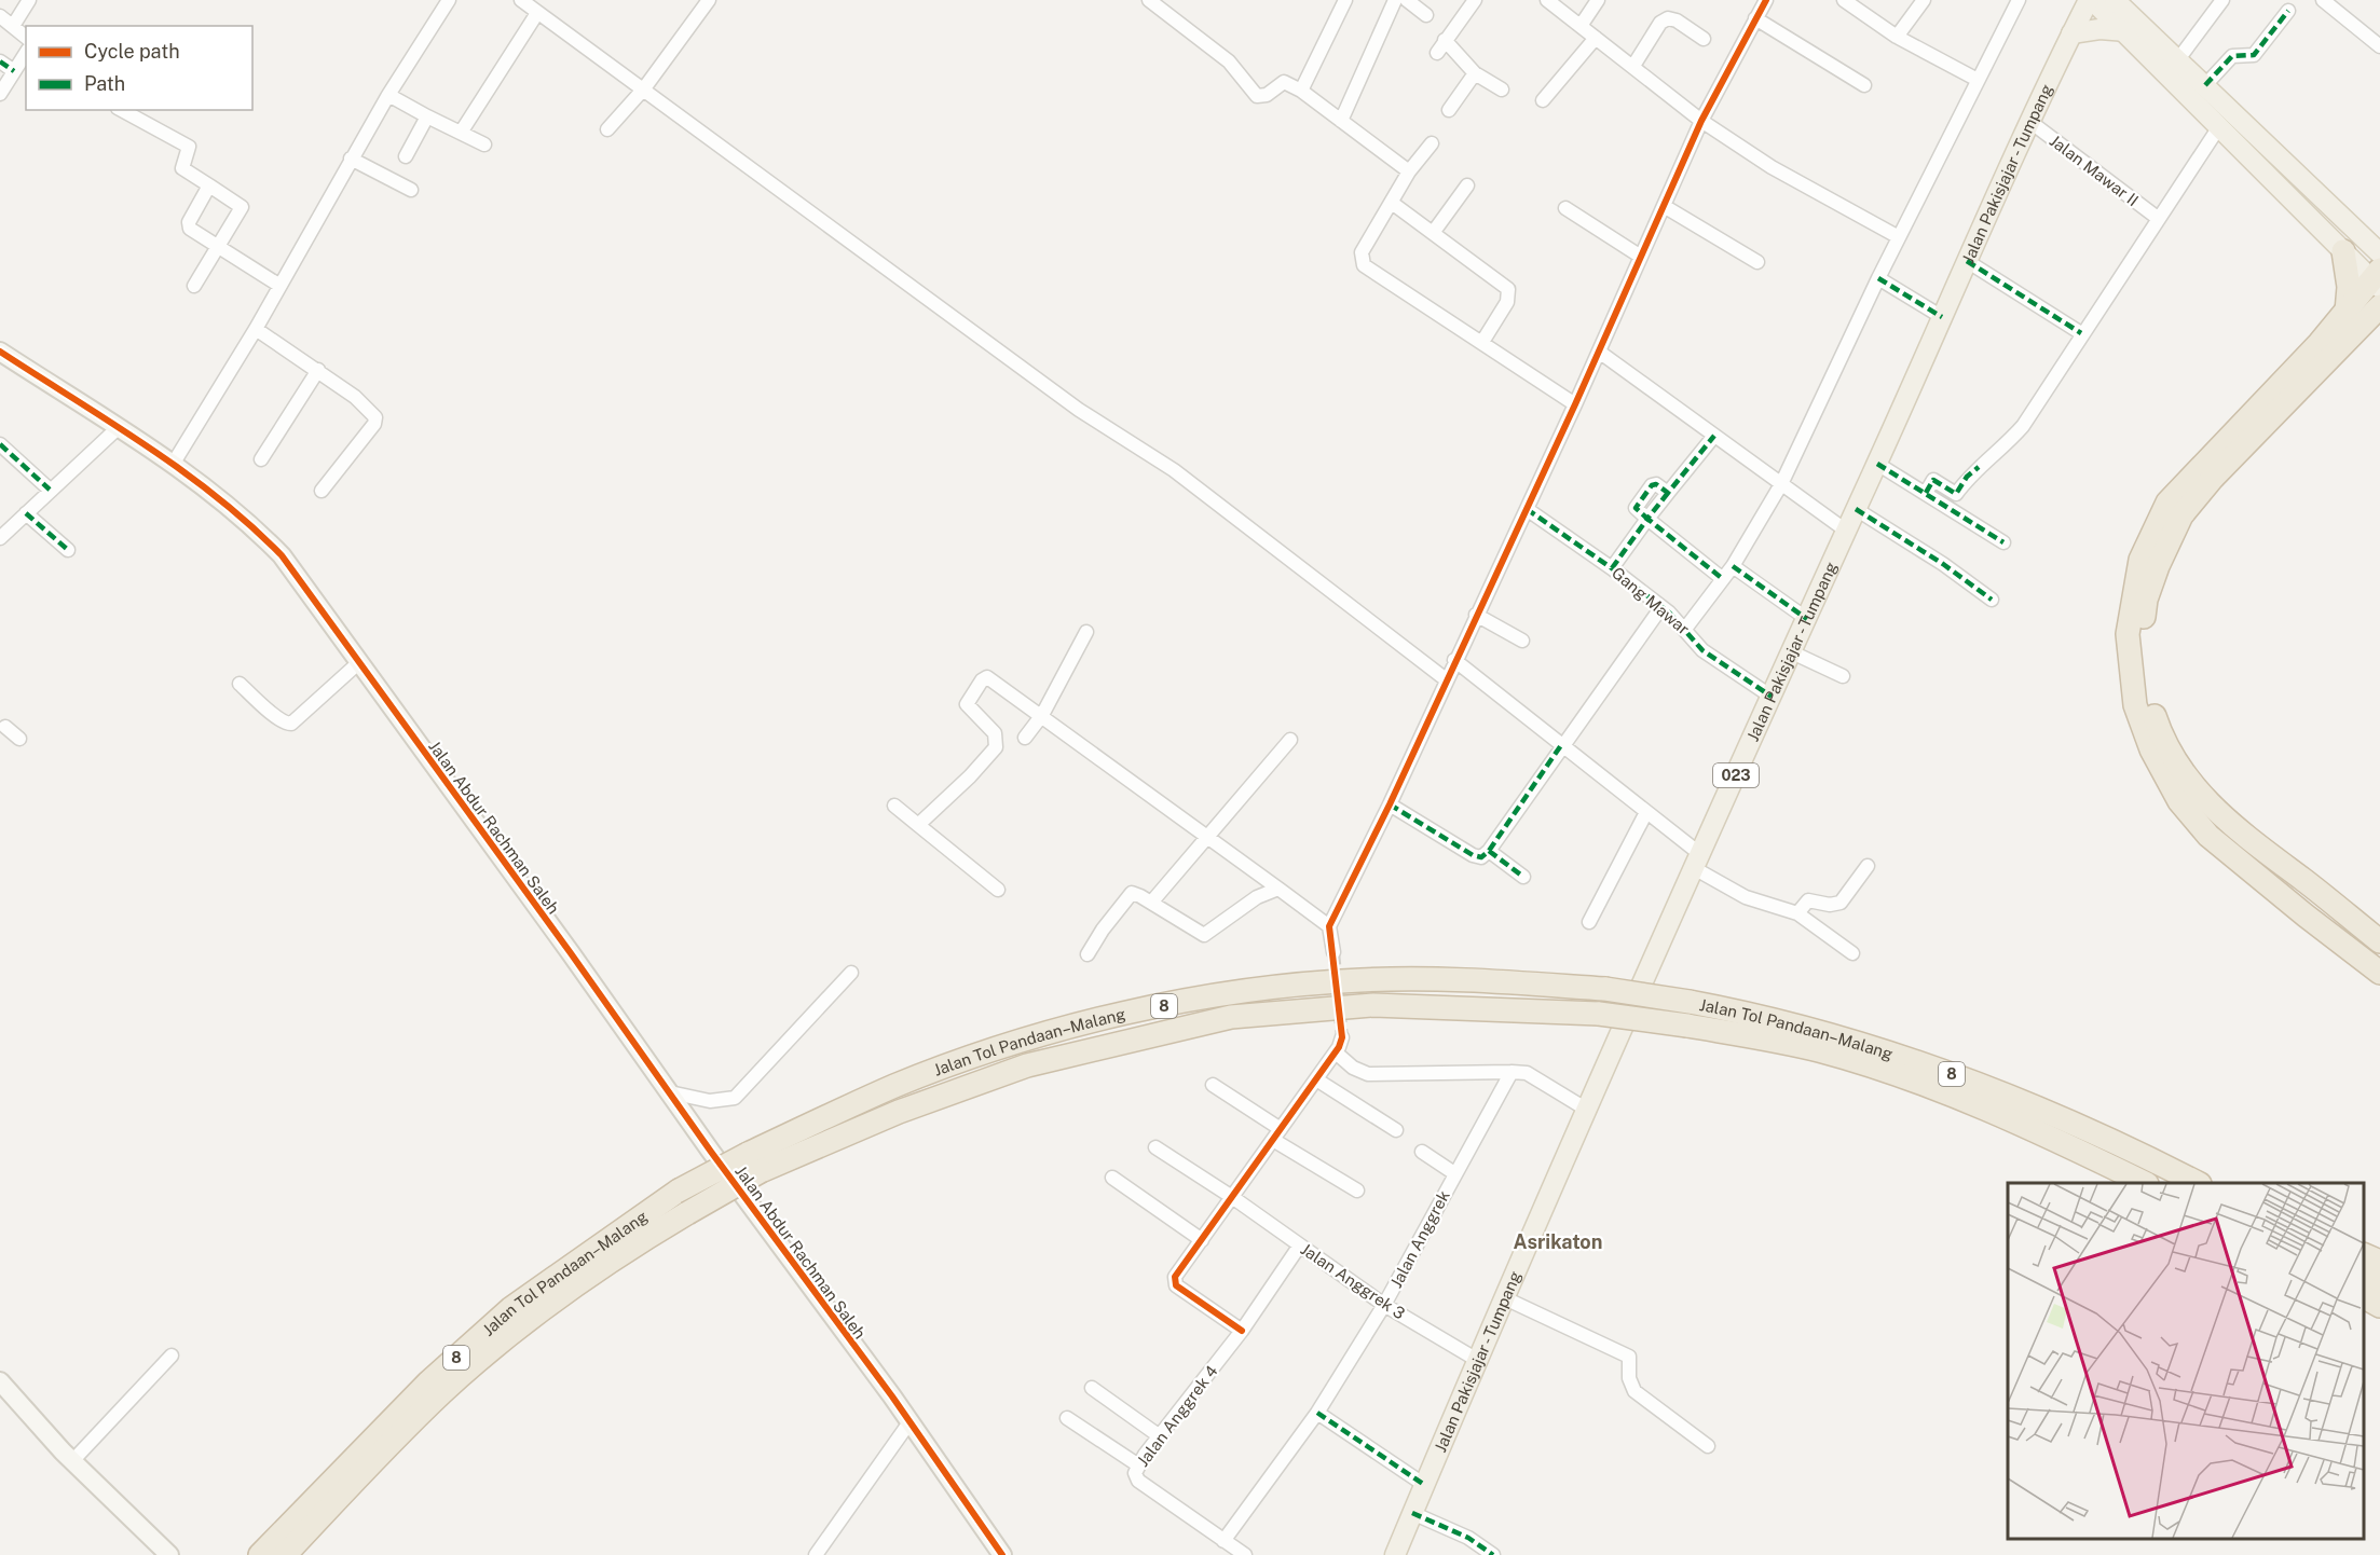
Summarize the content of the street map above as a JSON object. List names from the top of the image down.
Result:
{
  "streets": {
    "highway": ["8", "Jalan Tol Pandaan–Malang"],
    "main road": ["Jalan Pakisjajar - Tumpang", "023"],
    "street": [
      "Jalan Mawar II",
      "Gang Mawar",
      "Jalan Abdur Rachman Saleh",
      "Jalan Anggrek",
      "Jalan Anggrek 3",
      "Jalan Anggrek 4"
    ]
  },
  "crossings": [
    ["Jalan Mawar II", "Jalan Pakisjajar - Tumpang"],
    ["Jalan Pakisjajar - Tumpang", "Gang Mawar"],
    ["Jalan Pakisjajar - Tumpang", "Jalan Anggrek 3"],
    ["Jalan Anggrek", "Jalan Anggrek 3"],
    ["Jalan Anggrek", "Jalan Anggrek 4"],
    ["Jalan Anggrek 3", "Jalan Anggrek 4"]
  ],
  "districts": ["Asrikaton"],
  "legend": ["Cycle path", "Path"]
}
